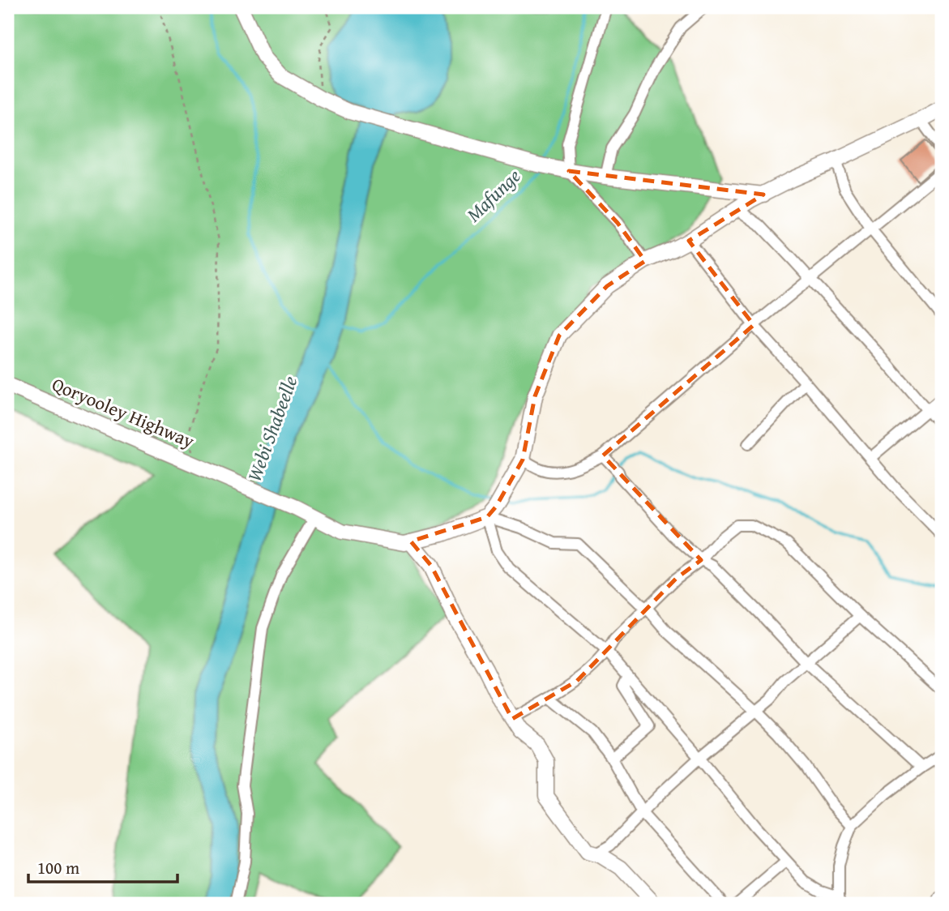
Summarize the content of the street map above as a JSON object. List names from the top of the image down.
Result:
{
  "streets": {
    "street": ["Qoryooley Highway"]
  },
  "water": ["Mafunge", "Webi Shabeelle"],
  "scale_bar": "100 m"
}
